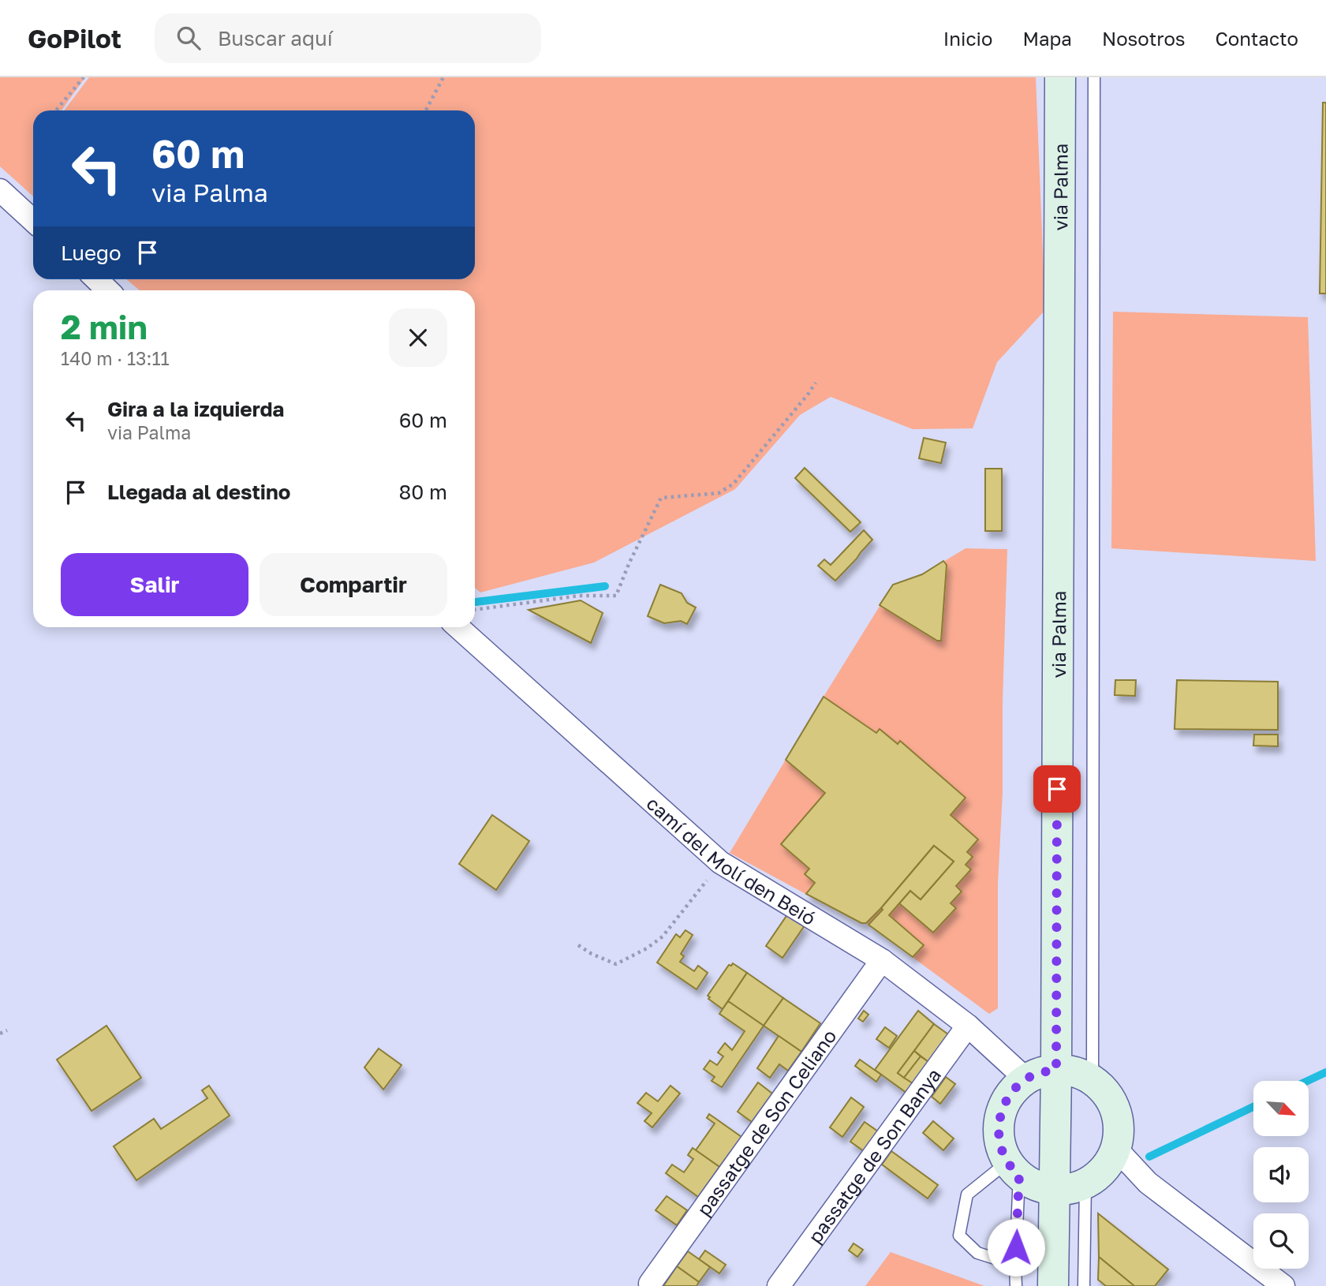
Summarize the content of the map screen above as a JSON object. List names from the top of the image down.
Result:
{
  "streets": {
    "main road": ["via Palma"],
    "street": ["camí del Molí den Beió", "passatge de Son Celiano", "passatge de Son Banya"]
  },
  "crossings": [
    ["camí del Molí den Beió", "passatge de Son Celiano"],
    ["camí del Molí den Beió", "passatge de Son Banya"]
  ],
  "north": "bottom right",
  "page": {
    "header": "GoPilot",
    "search": "Buscar aquí",
    "nav": [
      "Inicio",
      "Mapa",
      "Nosotros",
      "Contacto"
    ],
    "turn": ["60 m", "via Palma"],
    "then": "Luego",
    "heading": ["2 min", "140 m · 13:11"],
    "list": [
      {
        "name": "Gira a la izquierda",
        "note": "via Palma",
        "value": "60 m"
      },
      {
        "name": "Llegada al destino",
        "value": "80 m"
      }
    ],
    "buttons": ["Salir", "Compartir"]
  }
}
